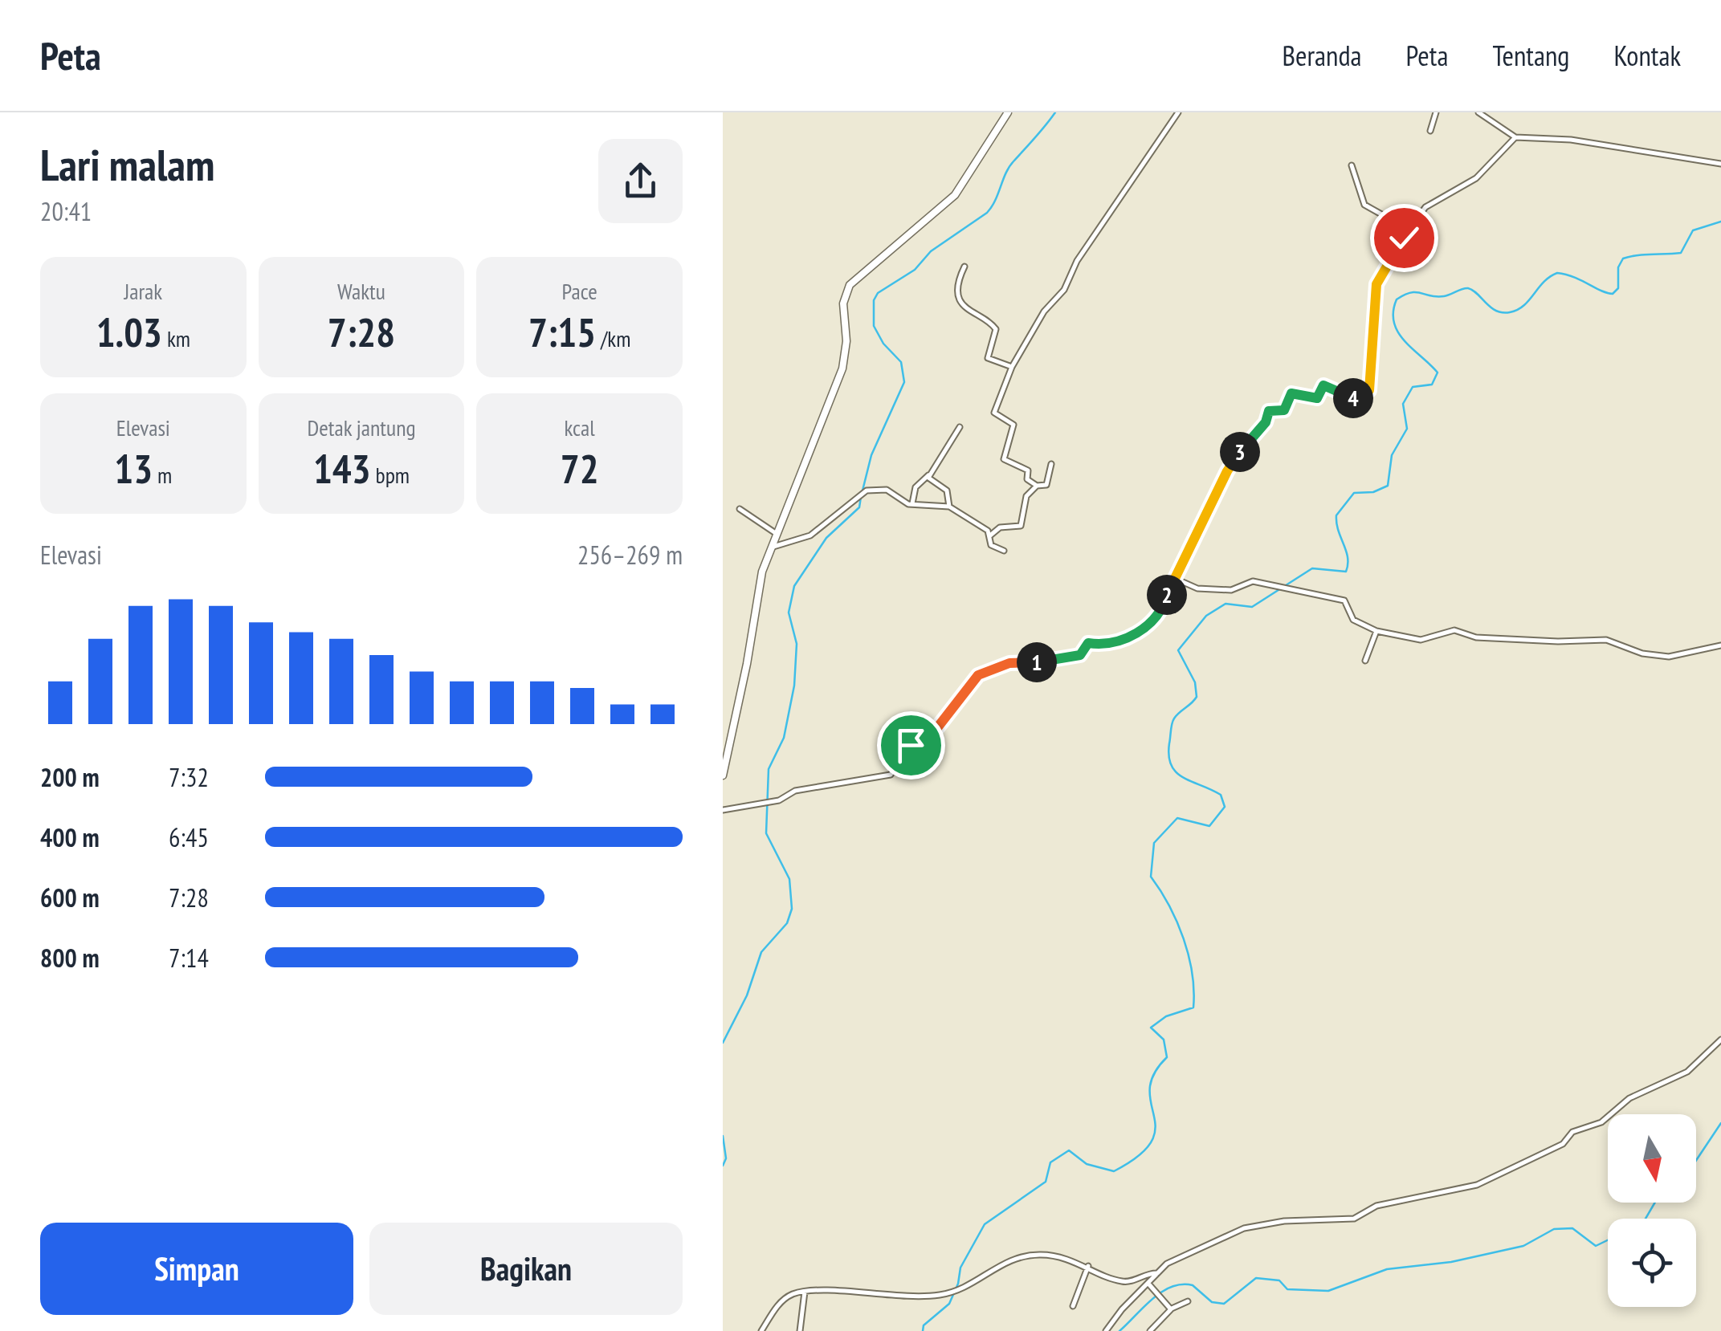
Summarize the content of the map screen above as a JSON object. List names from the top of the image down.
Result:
{
  "north": "bottom",
  "page": {
    "header": "Peta",
    "nav": [
      "Beranda",
      "Peta",
      "Tentang",
      "Kontak"
    ],
    "heading": ["Lari malam", "20:41"],
    "stats": [
      ["Jarak", "1.03 km"],
      ["Waktu", "7:28"],
      ["Pace", "7:15 /km"],
      ["Elevasi", "13 m"],
      ["Detak jantung", "143 bpm"],
      ["kcal", "72"]
    ],
    "pins": [
      "4",
      "3",
      "2",
      "1"
    ],
    "chart": ["Elevasi", "256–269 m"],
    "list": [
      {
        "name": "200 m",
        "note": "7:32"
      },
      {
        "name": "400 m",
        "note": "6:45"
      },
      {
        "name": "600 m",
        "note": "7:28"
      },
      {
        "name": "800 m",
        "note": "7:14"
      }
    ],
    "buttons": ["Simpan", "Bagikan"]
  }
}
